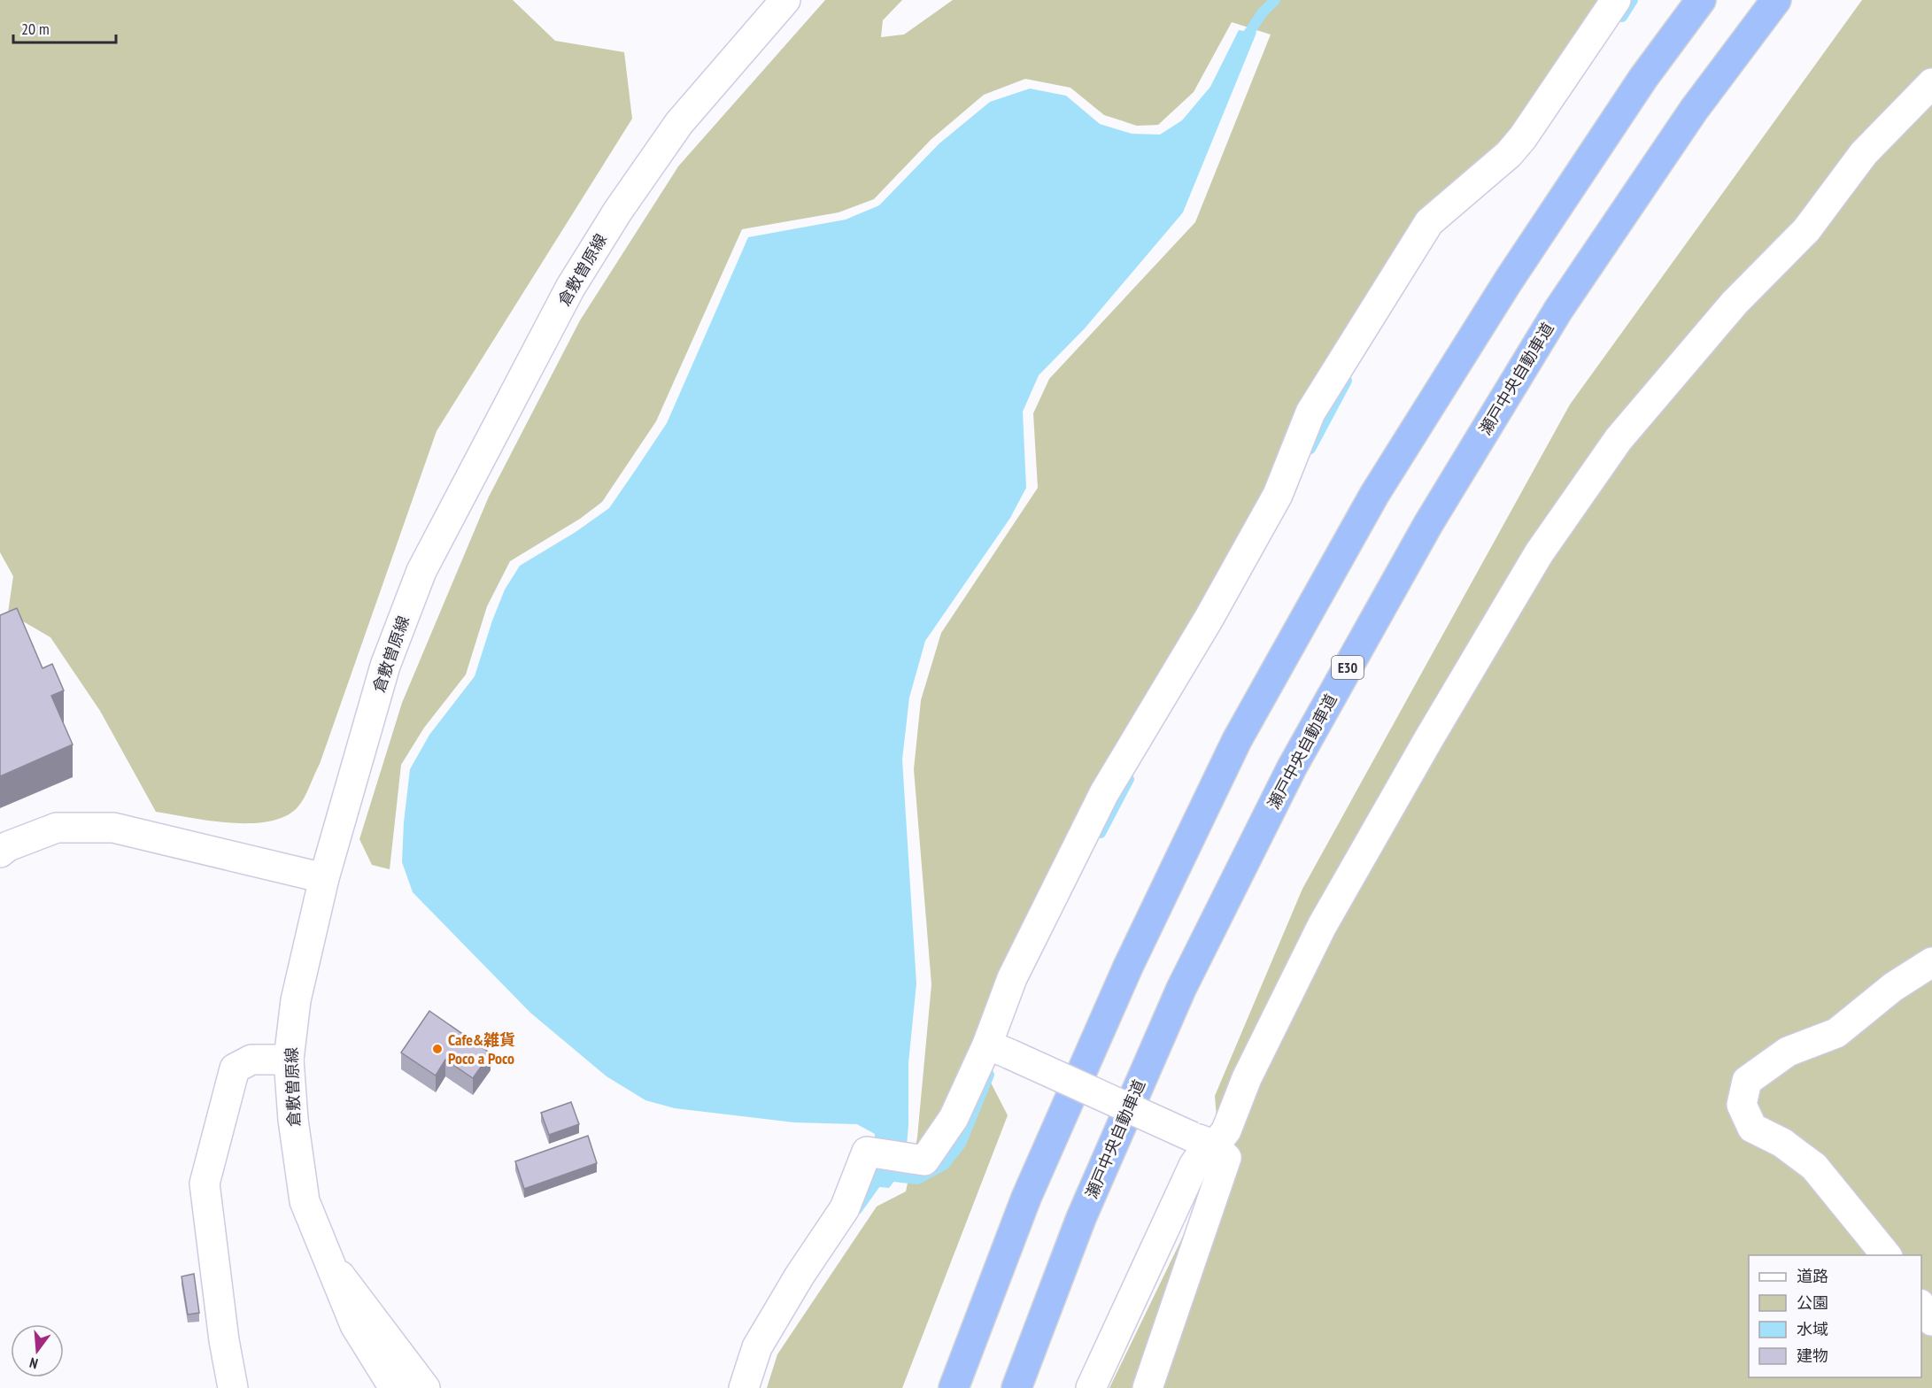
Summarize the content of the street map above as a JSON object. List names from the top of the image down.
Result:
{
  "streets": {
    "highway": ["瀬戸中央自動車道", "E30"],
    "street": ["倉敷曽原線"]
  },
  "places": ["Cafe&雑貨 Poco a Poco"],
  "legend": [
    "道路",
    "公園",
    "水域",
    "建物"
  ],
  "scale_bar": "20 m",
  "north": "bottom"
}
